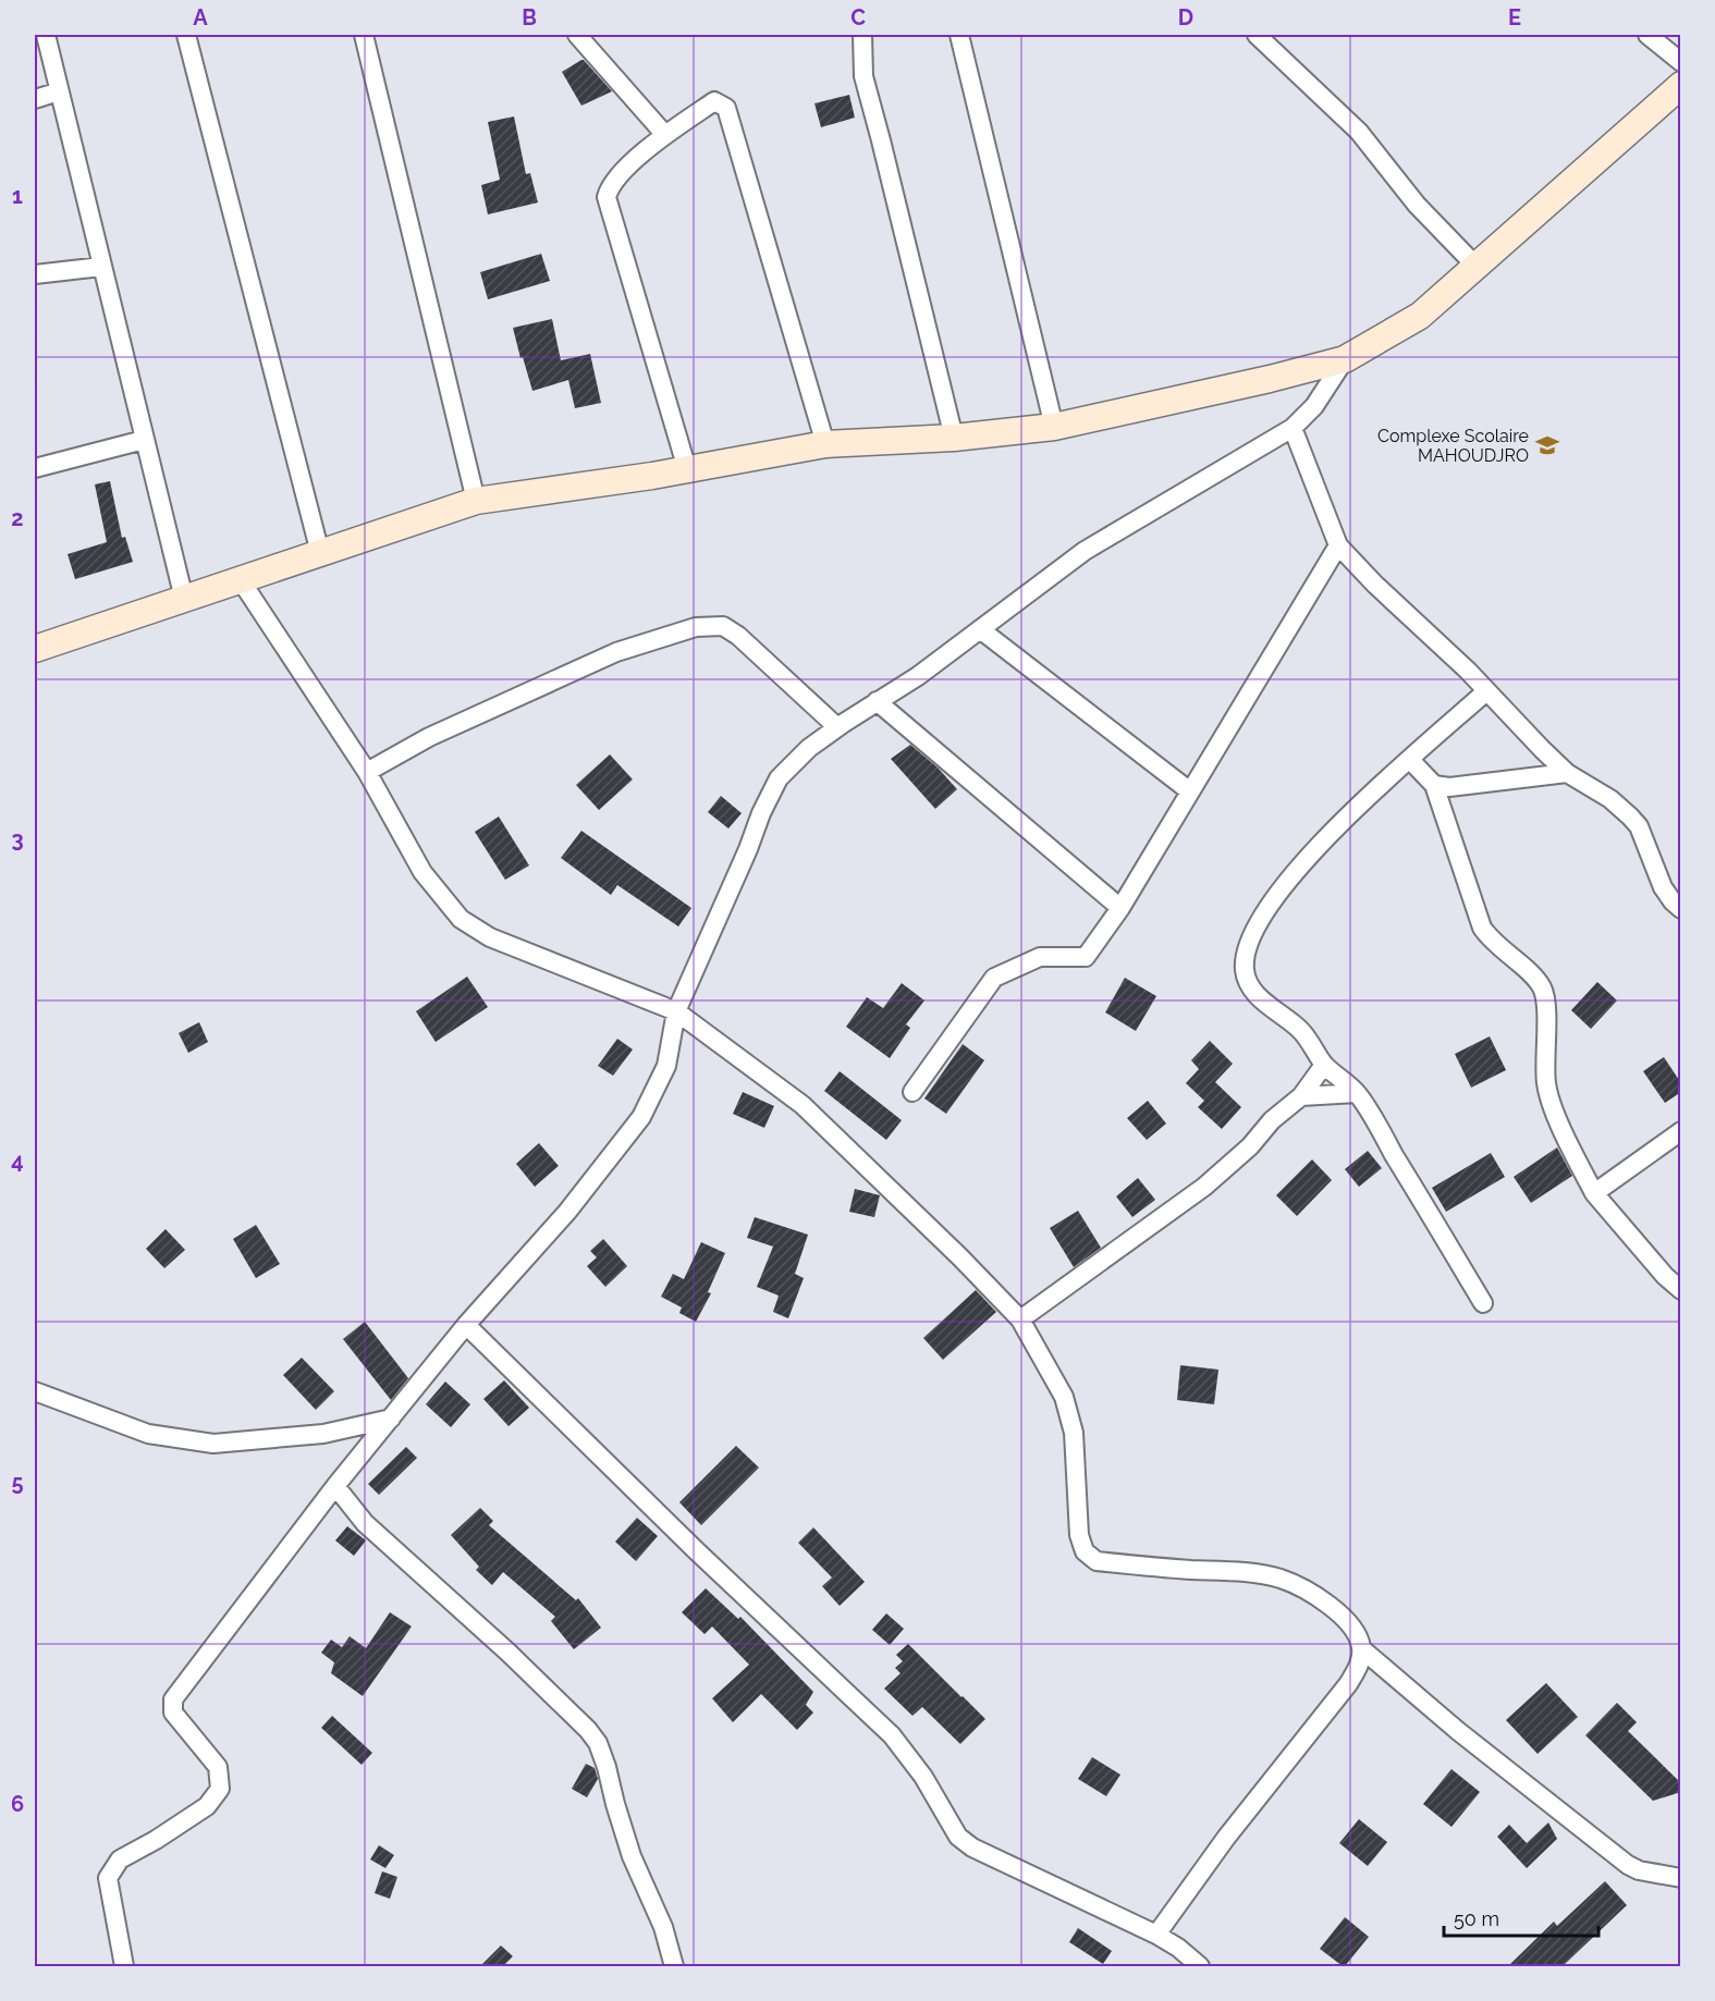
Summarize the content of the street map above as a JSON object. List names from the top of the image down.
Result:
{
  "places": {
    "school or university": ["Complexe Scolaire MAHOUDJRO"]
  },
  "scale_bar": "50 m",
  "grid": {
    "columns": [
      "A",
      "B",
      "C",
      "D",
      "E"
    ],
    "rows": [
      "1",
      "2",
      "3",
      "4",
      "5",
      "6"
    ]
  }
}
